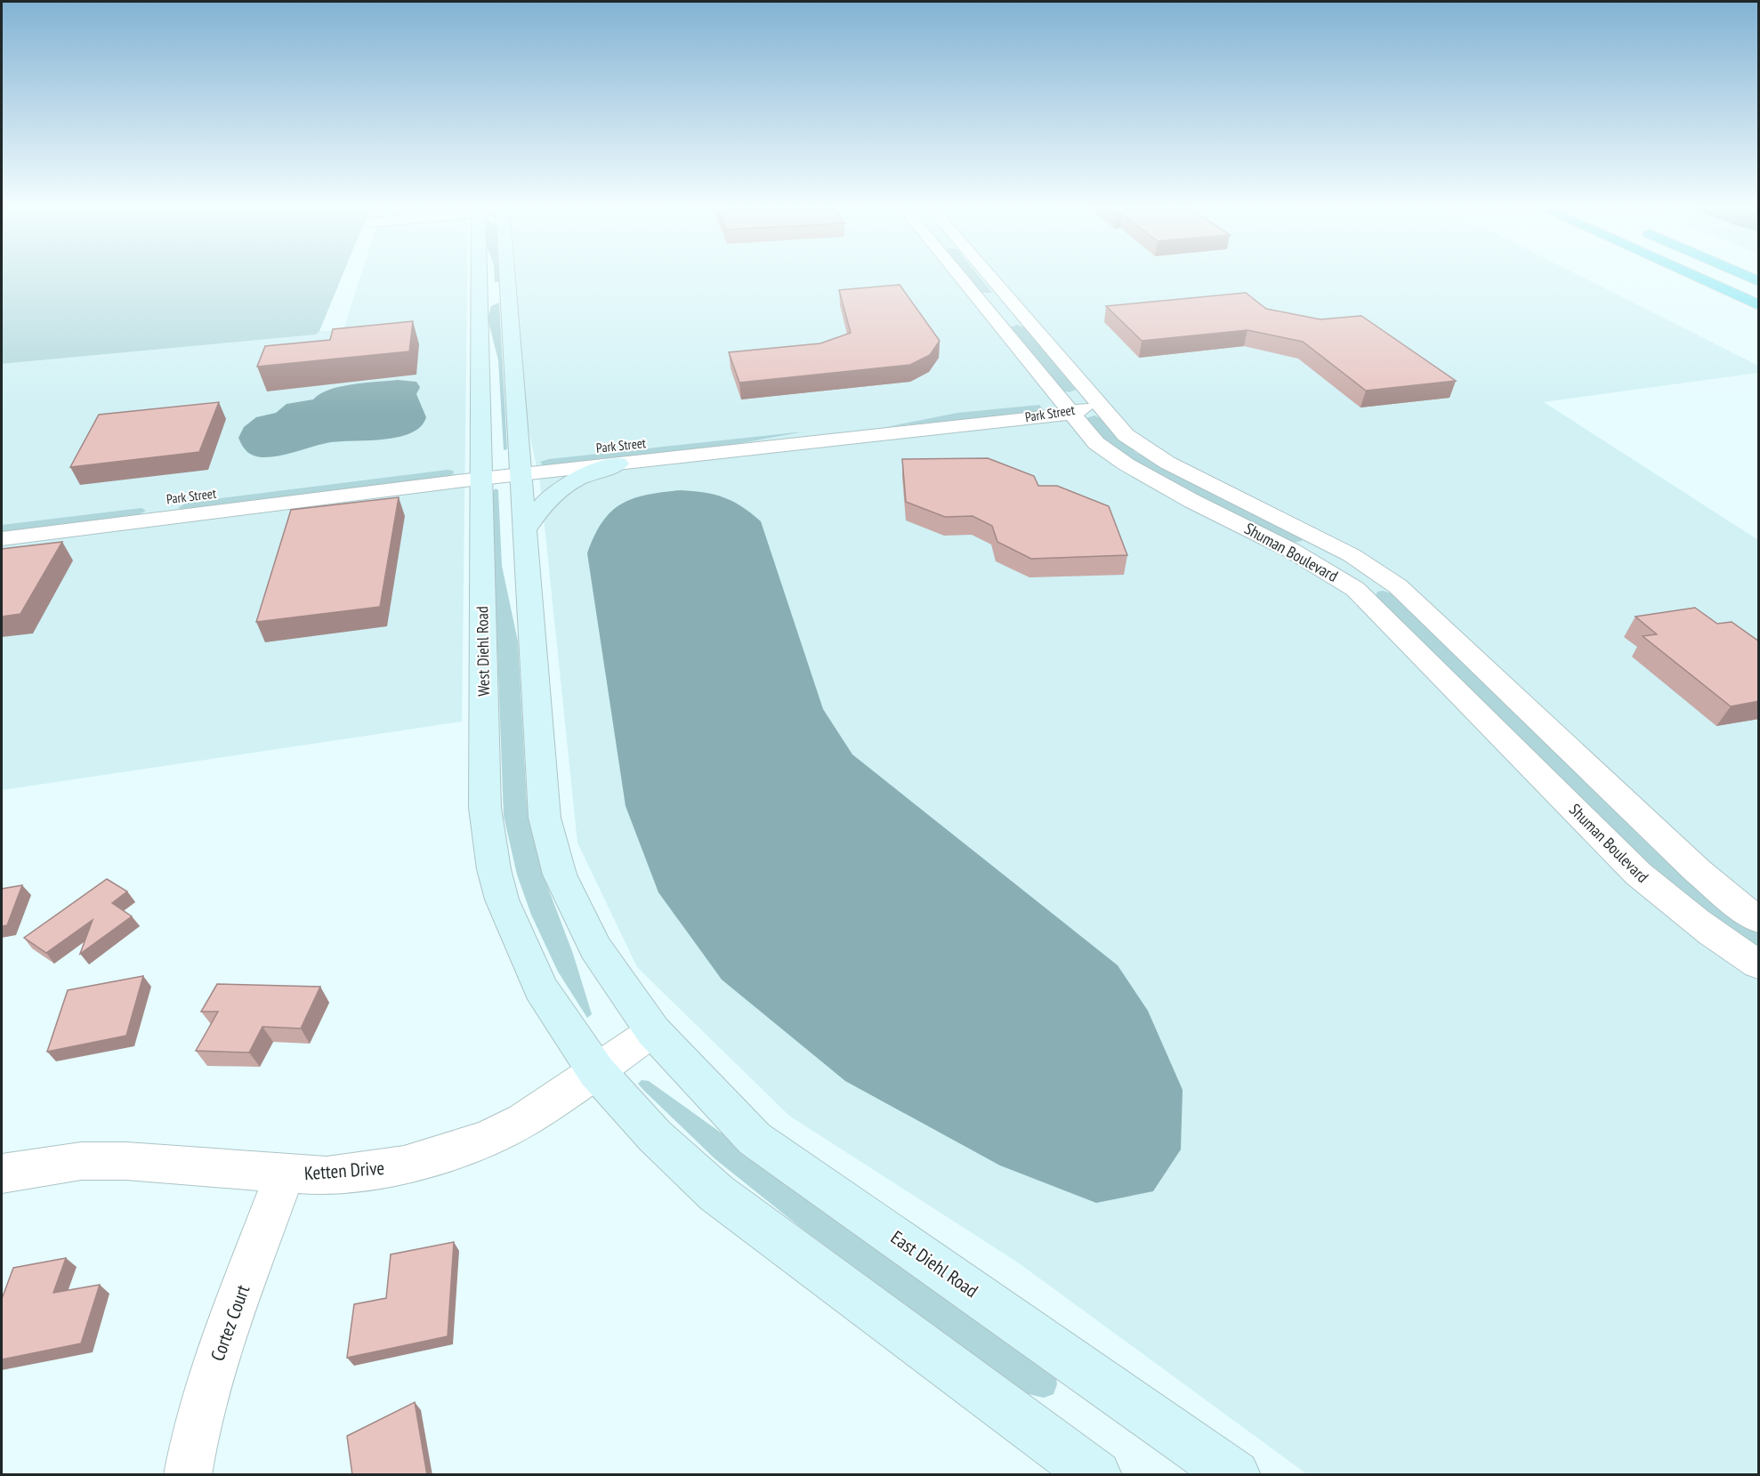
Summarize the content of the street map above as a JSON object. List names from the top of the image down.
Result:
{
  "streets": {
    "street": [
      "Park Street",
      "Shuman Boulevard",
      "West Diehl Road",
      "Ketten Drive",
      "East Diehl Road",
      "Cortez Court"
    ]
  },
  "crossings": [
    ["Park Street", "Shuman Boulevard"],
    ["Park Street", "West Diehl Road"],
    ["West Diehl Road", "Ketten Drive"],
    ["Ketten Drive", "East Diehl Road"],
    ["Ketten Drive", "Cortez Court"]
  ]
}
